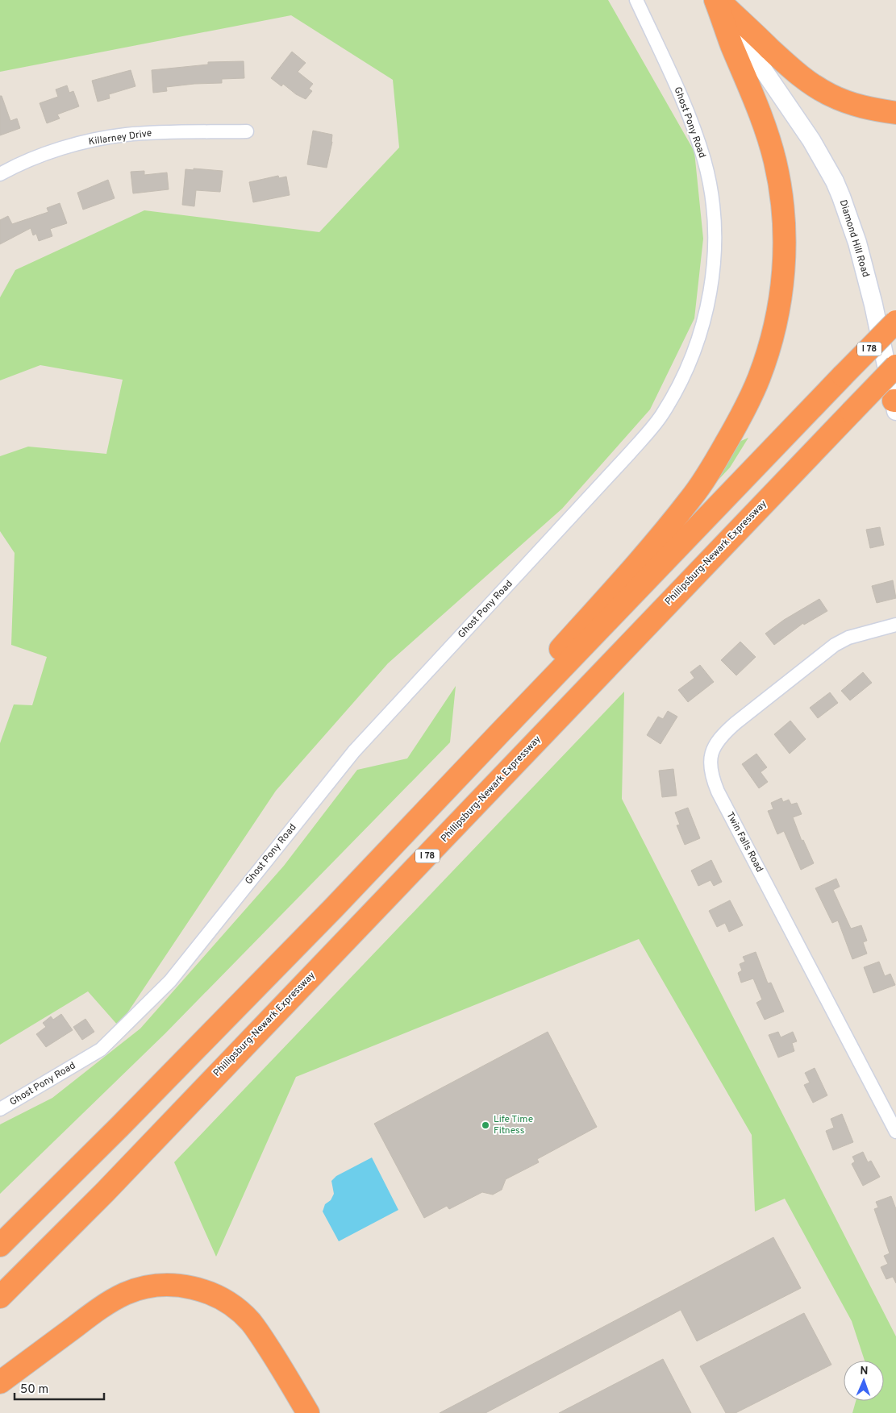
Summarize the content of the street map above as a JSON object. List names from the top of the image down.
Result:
{
  "streets": {
    "highway": ["I 78", "Phillipsburg-Newark Expressway"],
    "main road": ["Diamond Hill Road"],
    "street": ["Ghost Pony Road", "Killarney Drive", "Twin Falls Road"]
  },
  "places": ["Life Time Fitness"],
  "scale_bar": "50 m",
  "north": "top"
}
